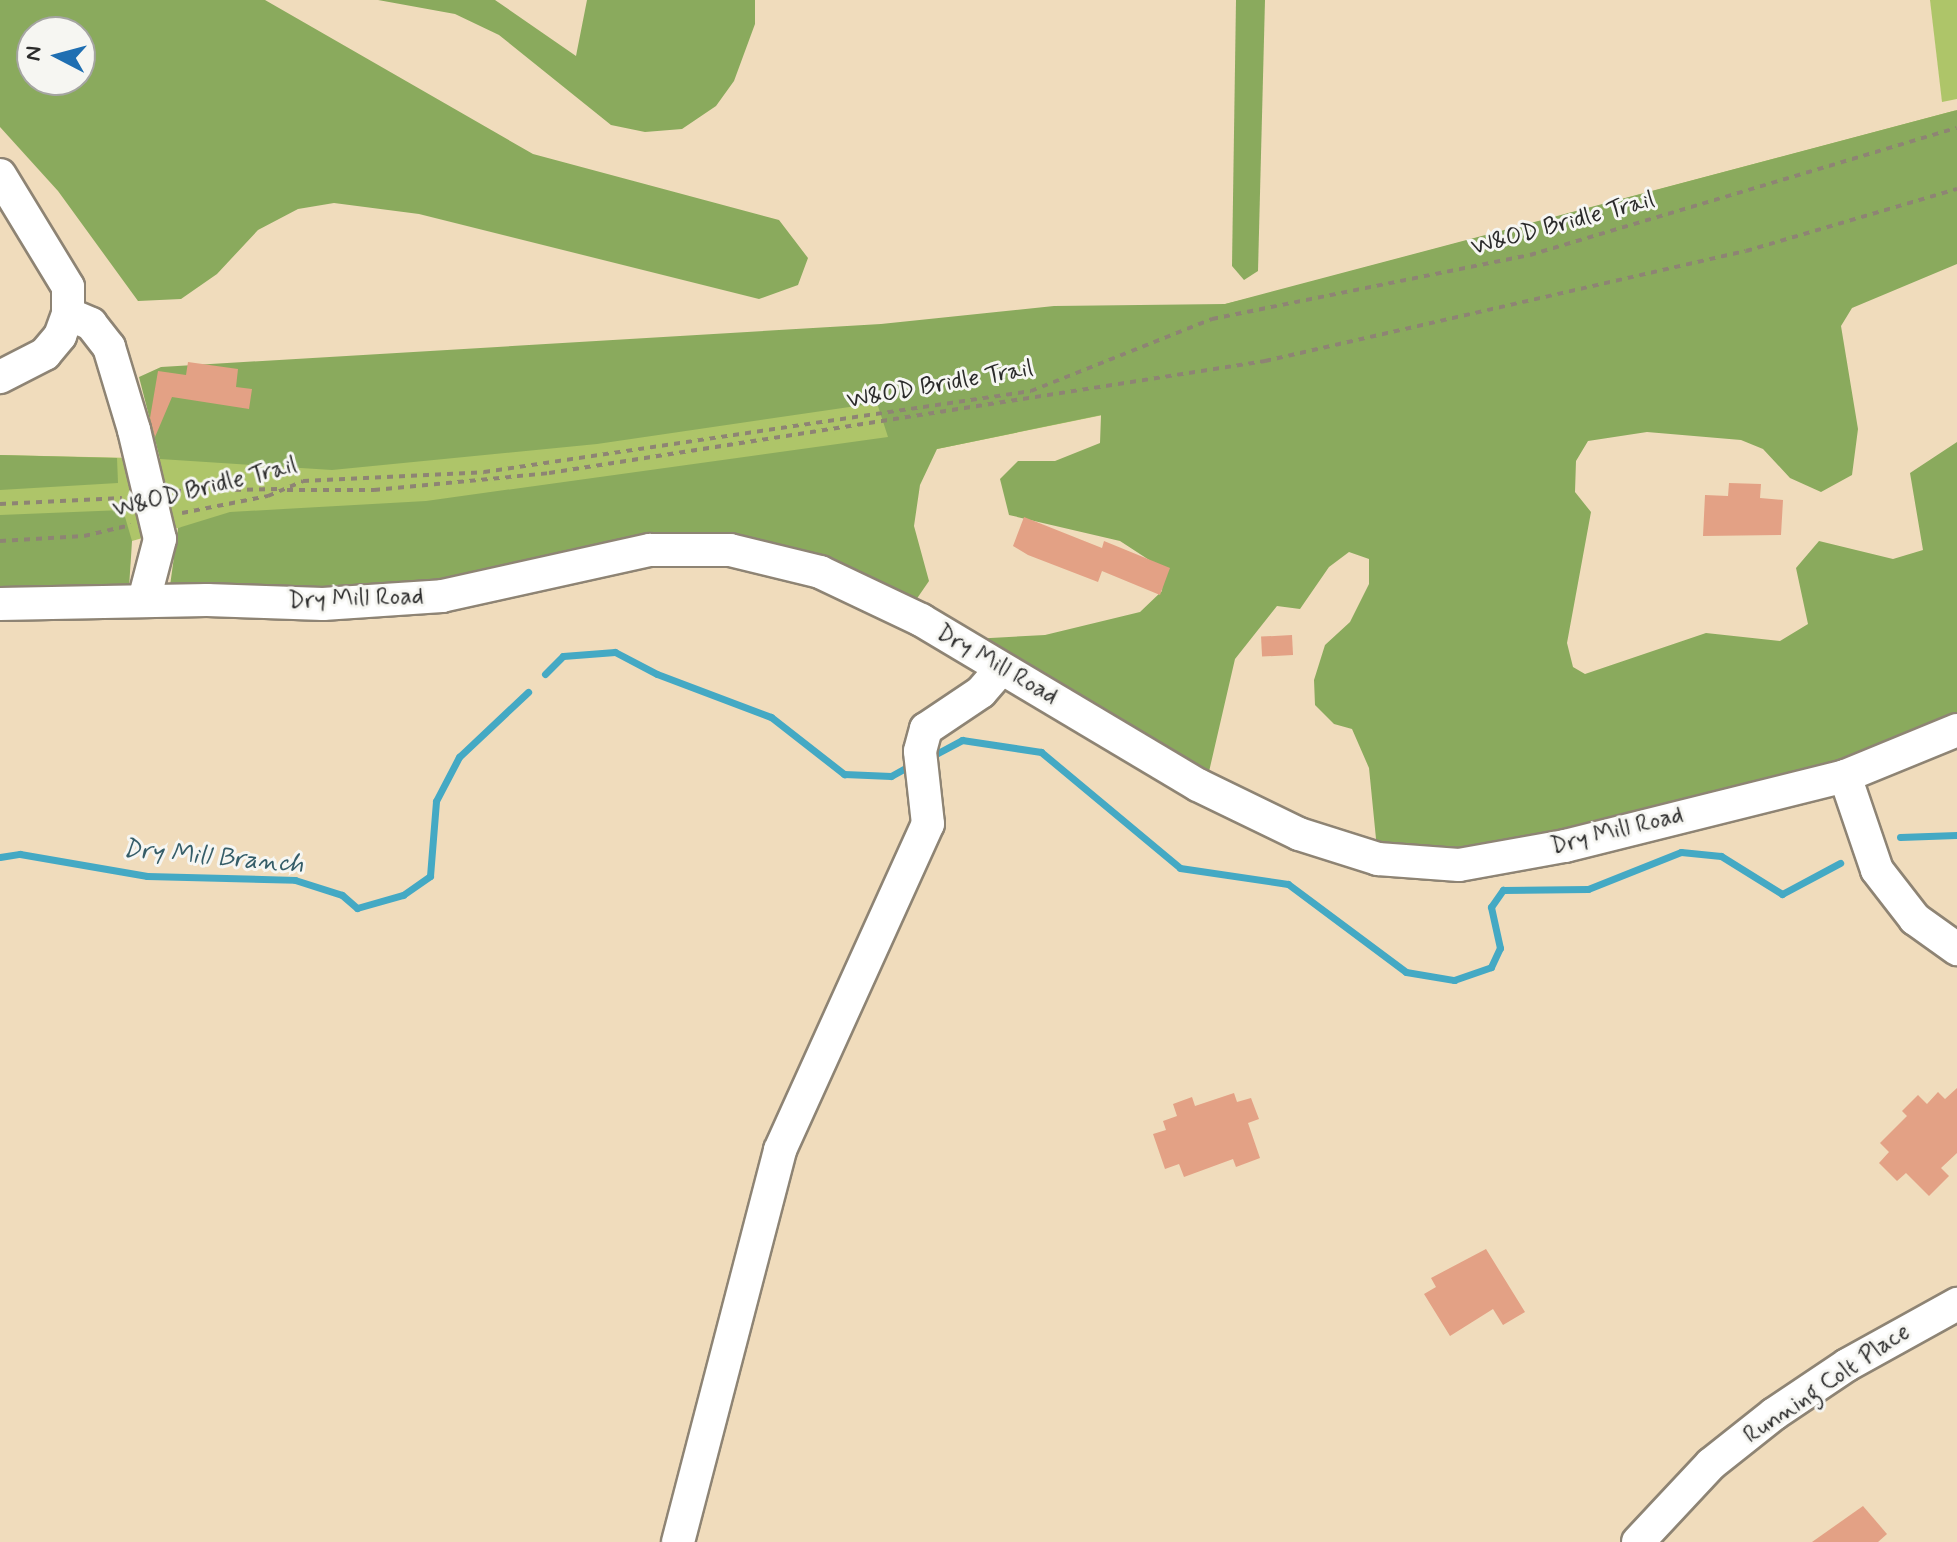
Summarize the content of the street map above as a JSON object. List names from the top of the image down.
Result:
{
  "streets": {
    "street": ["Dry Mill Road", "Running Colt Place"],
    "path": ["W&OD Bridle Trail"]
  },
  "water": ["Dry Mill Branch"],
  "north": "left"
}
